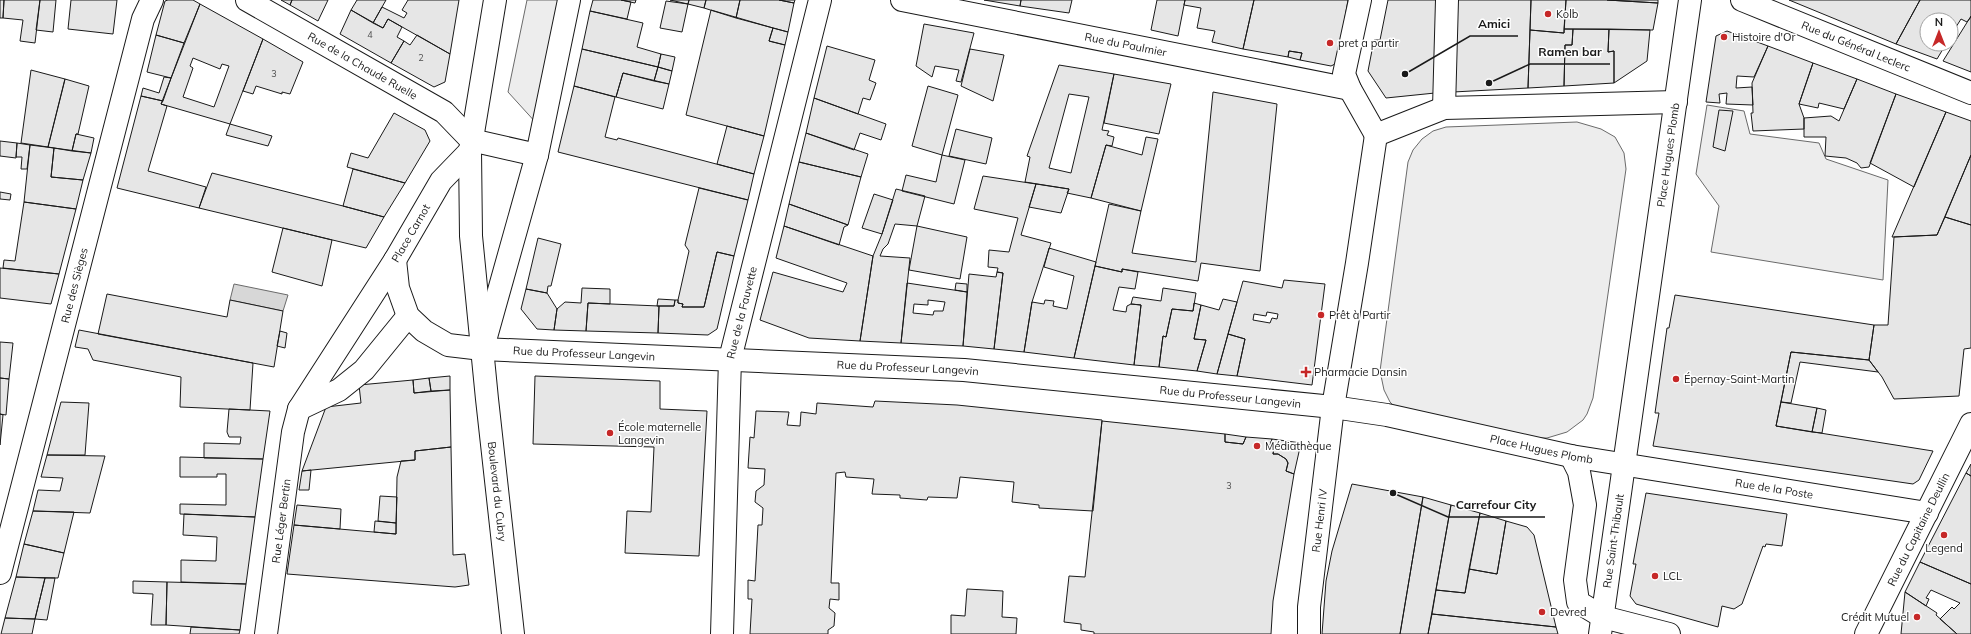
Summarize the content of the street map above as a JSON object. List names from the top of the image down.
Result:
{
  "streets": {
    "street": [
      "Rue du Paulmier",
      "Rue du Général Leclerc",
      "Rue de la Chaude Ruelle",
      "Place Hugues Plomb",
      "Place Carnot",
      "Rue des Sièges",
      "Rue de la Fauvette",
      "Rue du Professeur Langevin",
      "Rue de la Poste",
      "Boulevard du Cubry",
      "Rue Henri IV",
      "Rue Léger Bertin",
      "Rue du Capitaine Deullin",
      "Rue Saint-Thibault"
    ]
  },
  "crossings": [
    ["Rue de la Chaude Ruelle", "Place Carnot"],
    ["Place Hugues Plomb", "Rue du Professeur Langevin"],
    ["Place Hugues Plomb", "Rue de la Poste"],
    ["Place Hugues Plomb", "Rue Henri IV"],
    ["Place Hugues Plomb", "Rue Saint-Thibault"],
    ["Place Carnot", "Rue du Professeur Langevin"],
    ["Place Carnot", "Boulevard du Cubry"],
    ["Place Carnot", "Rue Léger Bertin"],
    ["Rue de la Fauvette", "Rue du Professeur Langevin"],
    ["Rue du Professeur Langevin", "Boulevard du Cubry"],
    ["Rue du Professeur Langevin", "Rue Henri IV"],
    ["Rue de la Poste", "Rue du Capitaine Deullin"],
    ["Rue de la Poste", "Rue Saint-Thibault"]
  ],
  "places": {
    "other": [
      "Kolb",
      "Histoire d'Or",
      "pret a partir",
      "Amici",
      "Ramen bar",
      "Prêt à Partir",
      "Épernay-Saint-Martin",
      "École maternelle Langevin",
      "Médiathèque",
      "Carrefour City",
      "Legend",
      "LCL",
      "Devred",
      "Crédit Mutuel"
    ],
    "health": ["Pharmacie Dansin"]
  },
  "house_numbers": [
    "4",
    "2",
    "3",
    "3"
  ],
  "north": "top"
}
